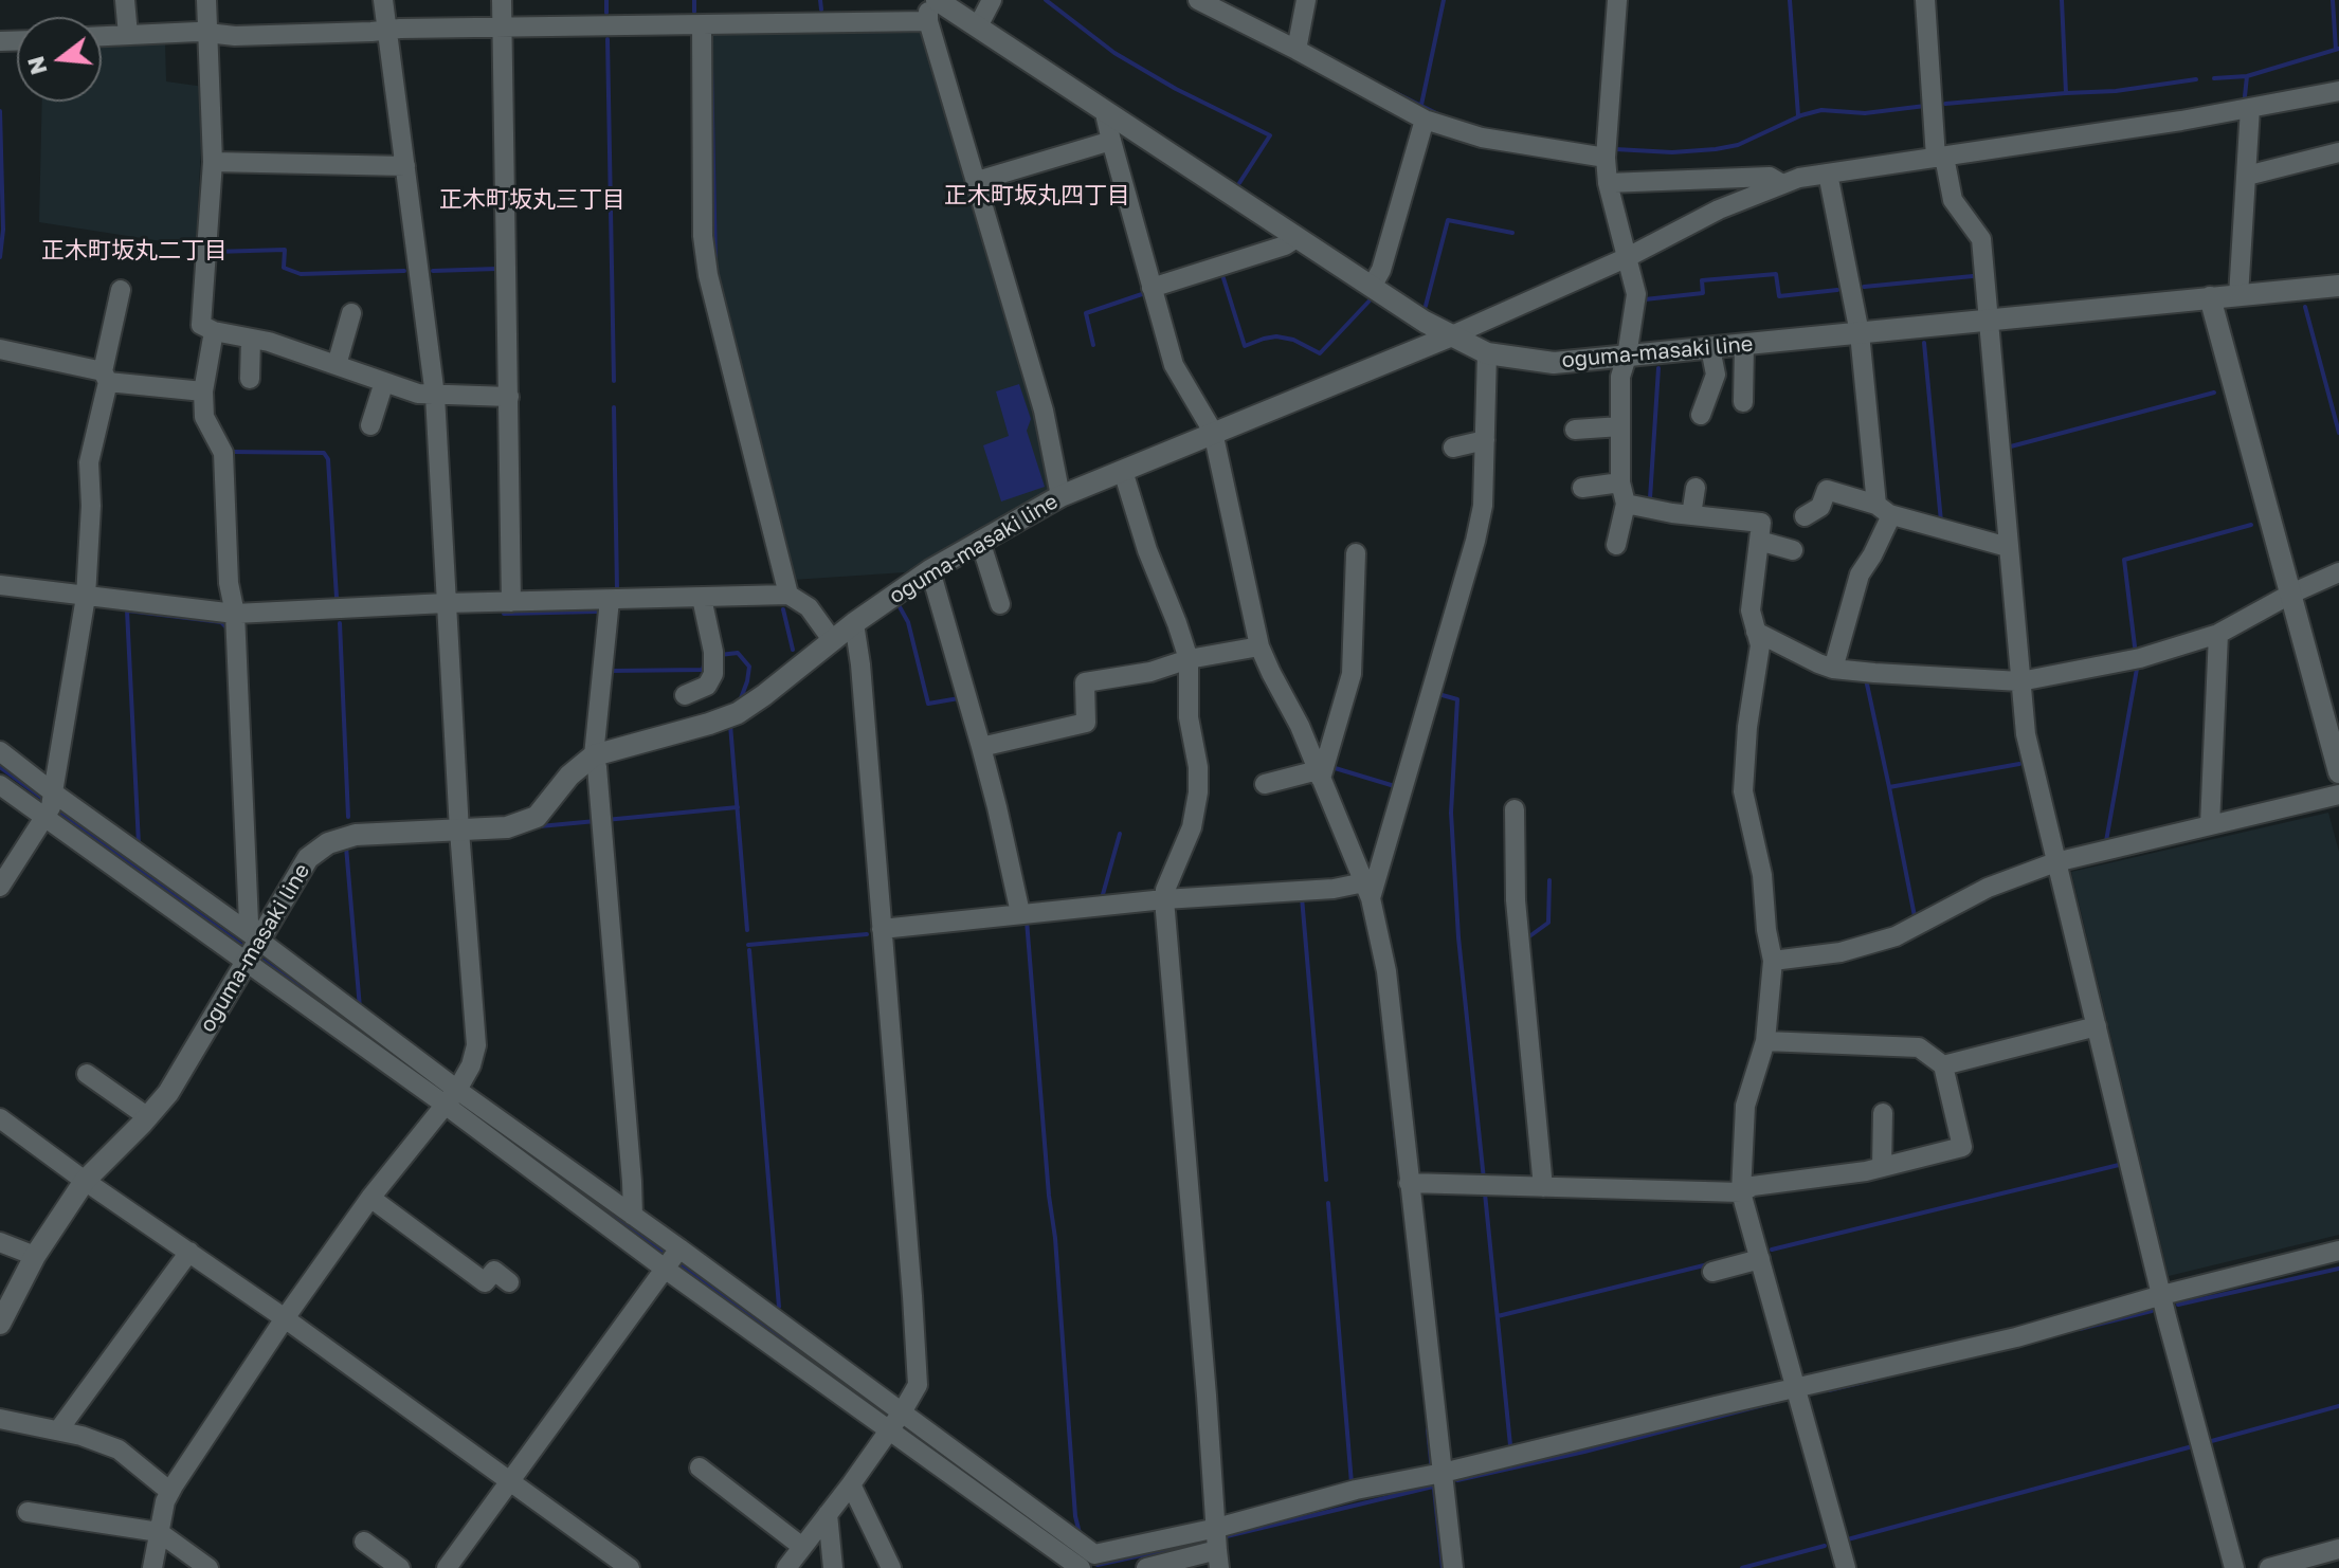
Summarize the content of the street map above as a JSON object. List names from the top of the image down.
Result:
{
  "streets": {
    "main road": ["oguma-masaki line"]
  },
  "districts": ["正木町坂丸四丁目", "正木町坂丸三丁目", "正木町坂丸二丁目"],
  "north": "left"
}
